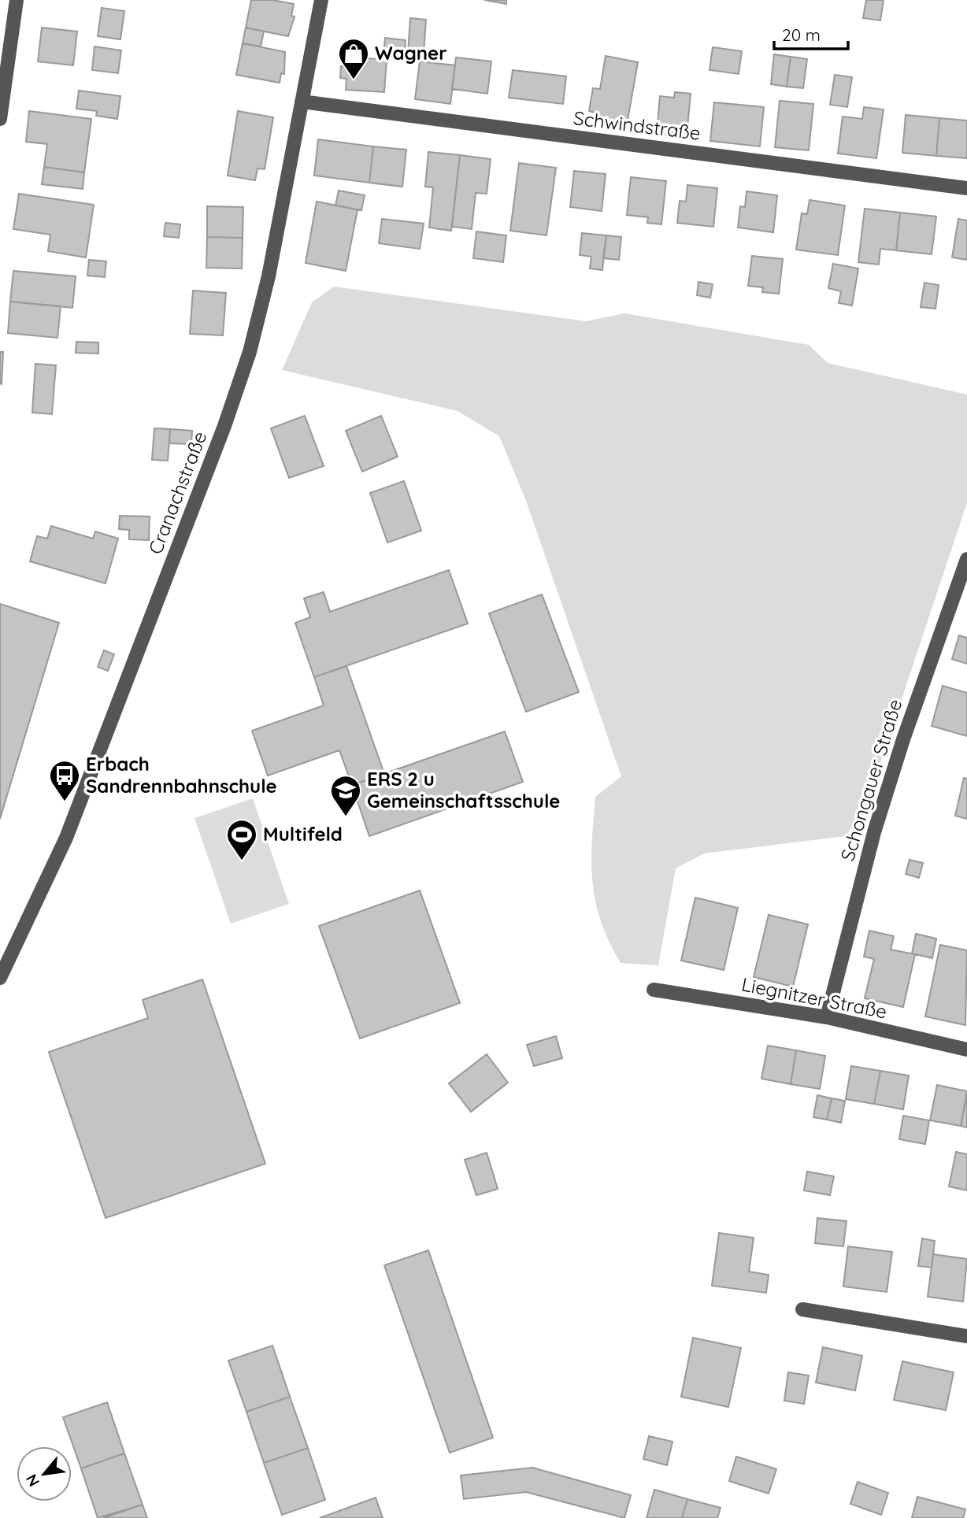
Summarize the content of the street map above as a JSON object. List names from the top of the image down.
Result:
{
  "streets": {
    "street": [
      "Schwindstraße",
      "Cranachstraße",
      "Schongauer Straße",
      "Liegnitzer Straße"
    ]
  },
  "crossings": [
    ["Schwindstraße", "Cranachstraße"],
    ["Schongauer Straße", "Liegnitzer Straße"]
  ],
  "places": {
    "shop": ["Wagner"],
    "bus stop": ["Erbach Sandrennbahnschule"],
    "school or university": ["ERS 2 u Gemeinschaftsschule"],
    "sports": ["Multifeld"]
  },
  "scale_bar": "20 m",
  "north": "bottom left"
}
